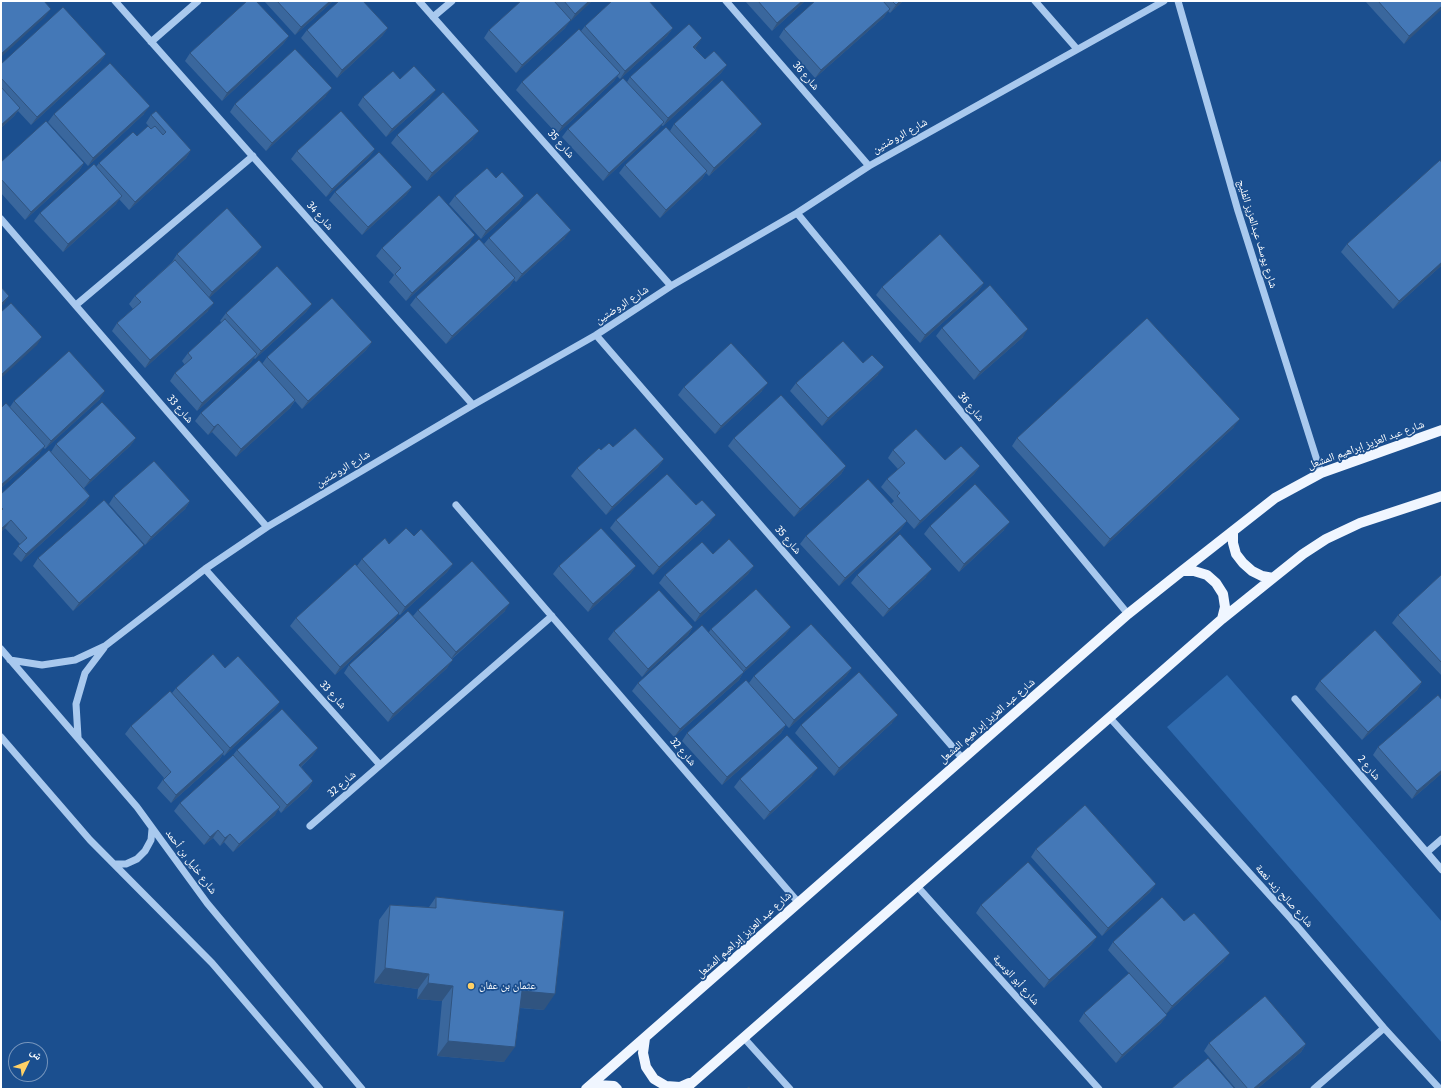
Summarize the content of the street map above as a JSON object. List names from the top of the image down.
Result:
{
  "streets": {
    "main road": ["شارع عبد العزيز إبراهيم المشعل"],
    "street": [
      "شارع 36",
      "شارع الروضتين",
      "شارع 35",
      "شارع 34",
      "شارع يوسف عبدالعزيز الفليج",
      "شارع 33",
      "شارع 32",
      "شارع 2",
      "شارع خليل بن أحمد",
      "شارع صالح زيد نعمة",
      "شارع أبو الوسية"
    ]
  },
  "crossings": [
    ["شارع 36", "شارع الروضتين"],
    ["شارع 36", "شارع عبد العزيز إبراهيم المشعل"],
    ["شارع الروضتين", "شارع 35"],
    ["شارع الروضتين", "شارع 34"],
    ["شارع الروضتين", "شارع 33"],
    ["شارع الروضتين", "شارع خليل بن أحمد"],
    ["شارع 35", "شارع عبد العزيز إبراهيم المشعل"],
    ["شارع يوسف عبدالعزيز الفليج", "شارع عبد العزيز إبراهيم المشعل"],
    ["شارع 33", "شارع 32"],
    ["شارع عبد العزيز إبراهيم المشعل", "شارع 32"]
  ],
  "places": ["عثمان بن عفان"],
  "north": "top right"
}
